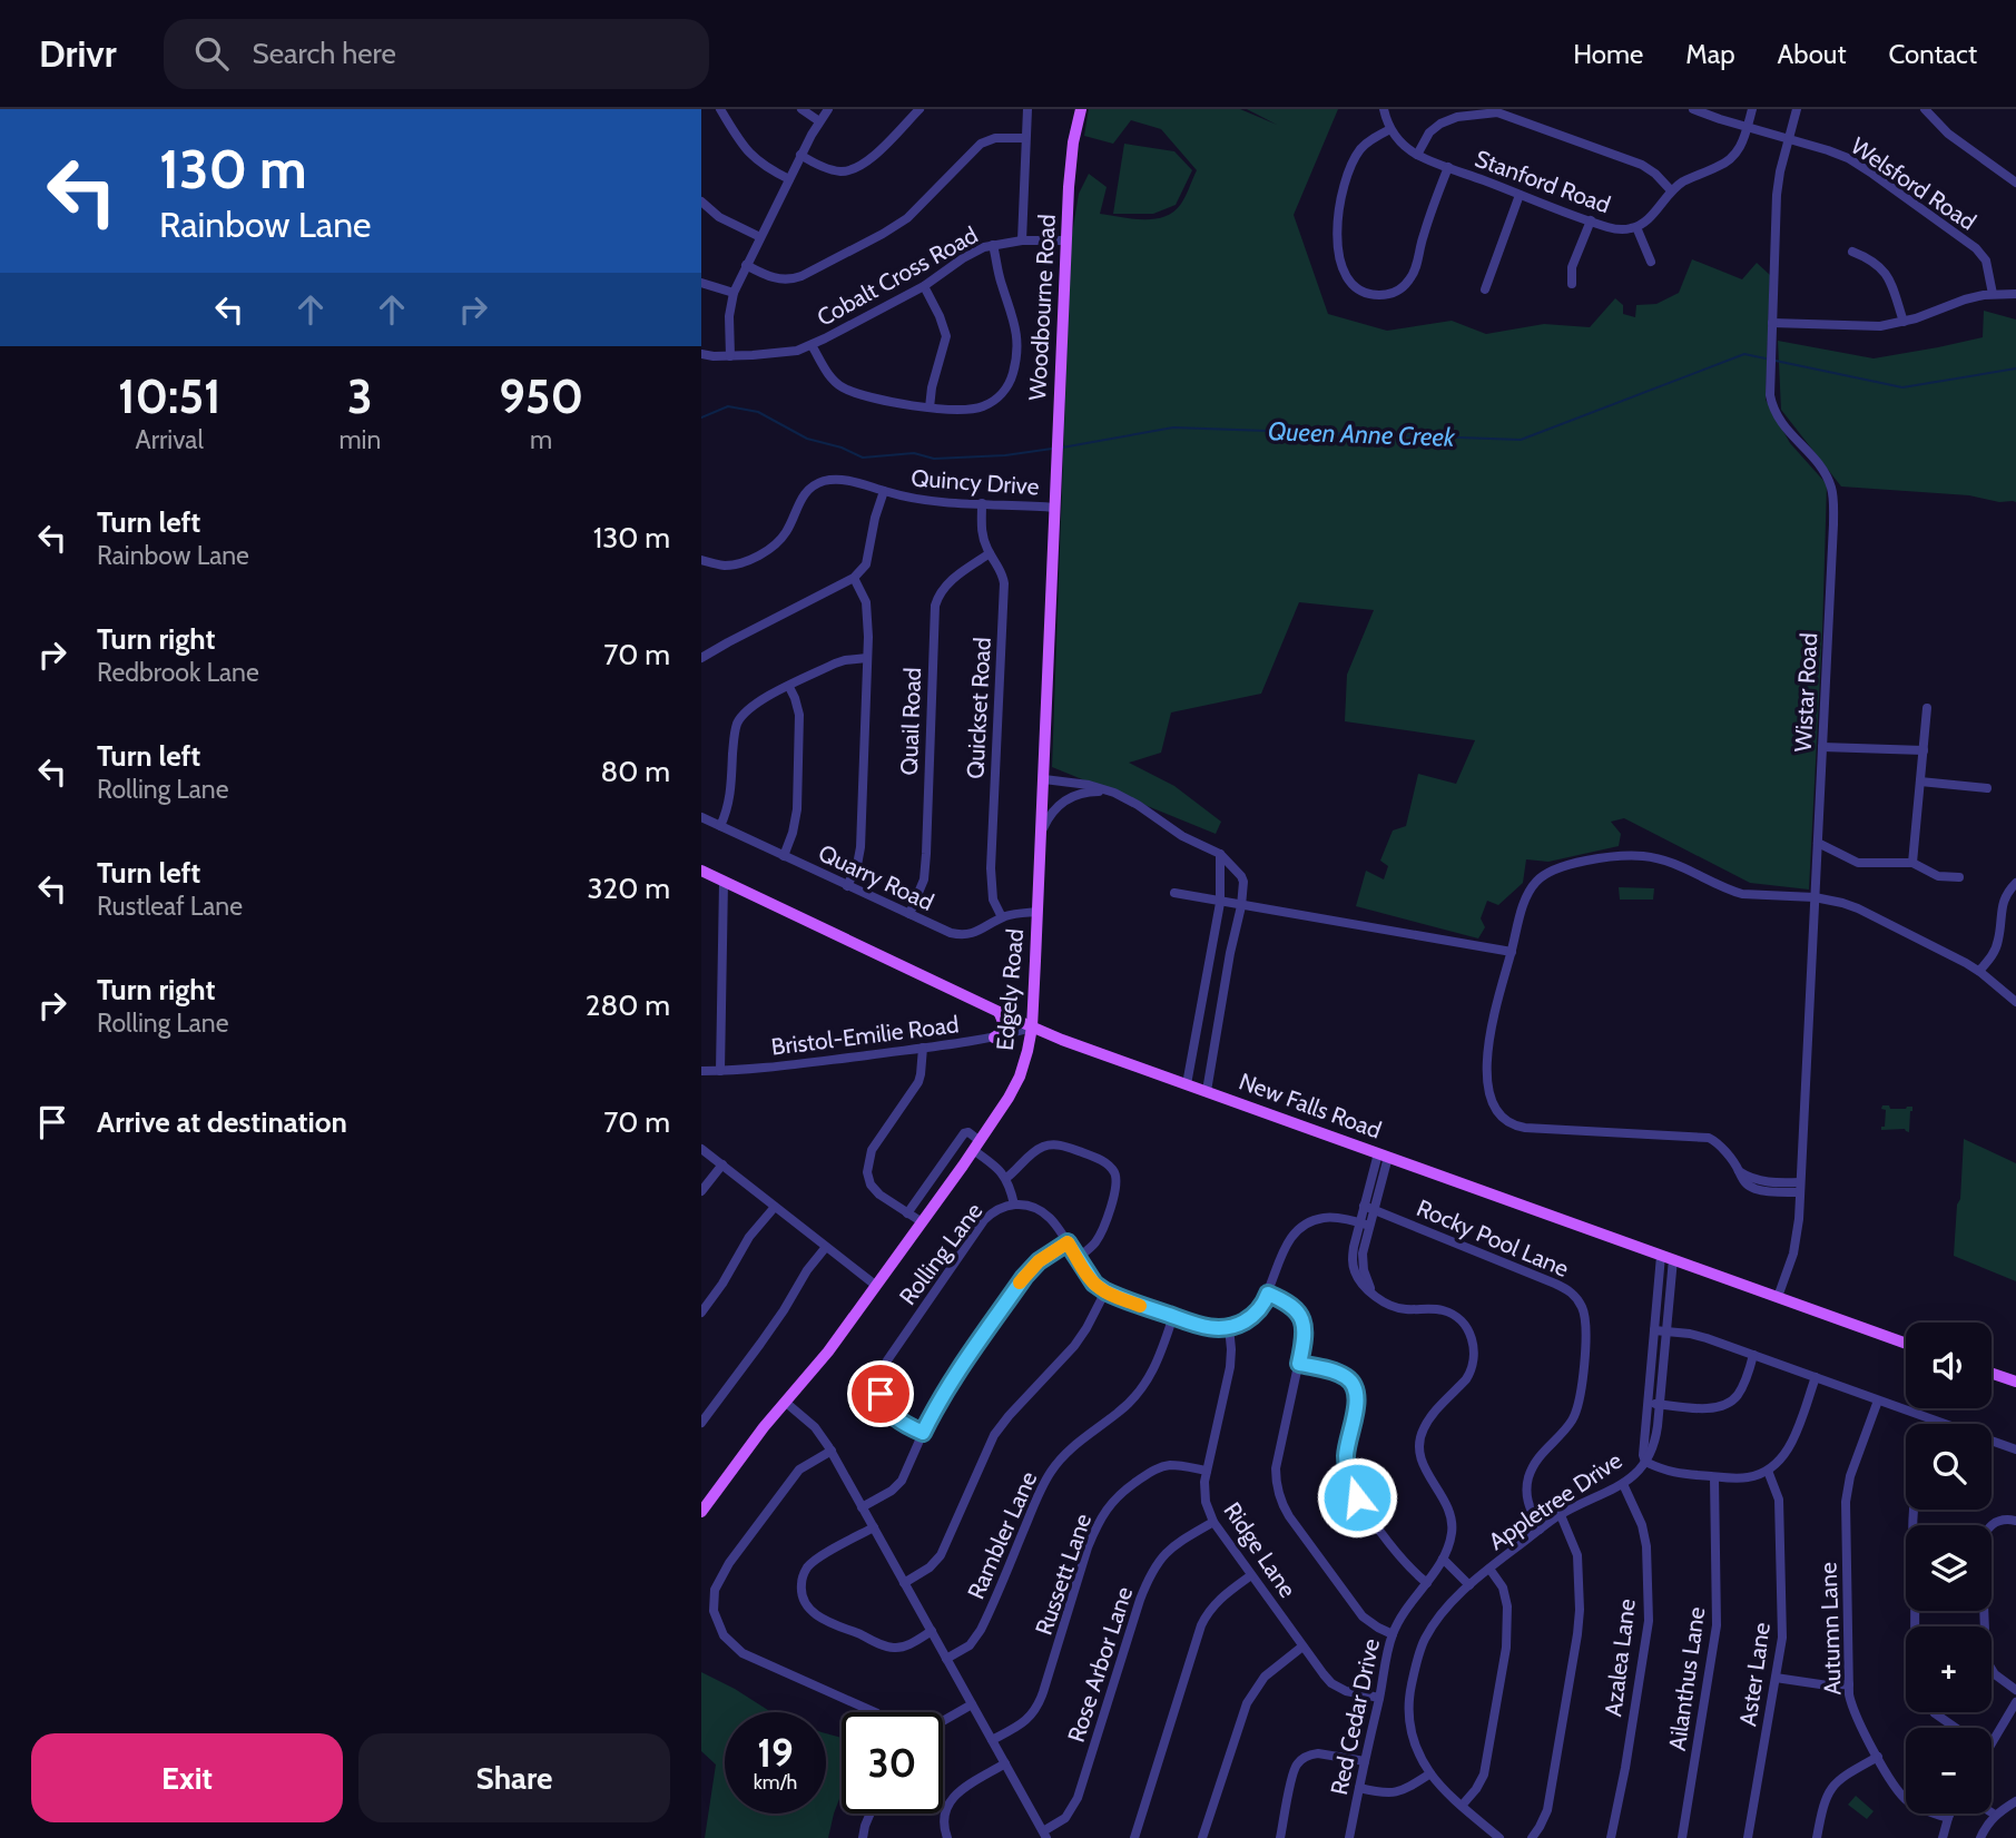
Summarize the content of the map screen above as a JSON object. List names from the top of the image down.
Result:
{
  "streets": {
    "main road": ["Woodbourne Road", "Edgely Road", "New Falls Road"],
    "street": [
      "Stanford Road",
      "Welsford Road",
      "Cobalt Cross Road",
      "Quincy Drive",
      "Wistar Road",
      "Quickset Road",
      "Quail Road",
      "Quarry Road",
      "Bristol-Emilie Road",
      "Rocky Pool Lane",
      "Rolling Lane",
      "Appletree Drive",
      "Rambler Lane",
      "Ridge Lane",
      "Russett Lane",
      "Autumn Lane",
      "Azalea Lane",
      "Rose Arbor Lane",
      "Aster Lane",
      "Ailanthus Lane",
      "Red Cedar Drive"
    ]
  },
  "crossings": [
    ["Stanford Road", "Welsford Road"],
    ["Welsford Road", "Wistar Road"],
    ["Cobalt Cross Road", "Woodbourne Road"],
    ["Woodbourne Road", "Quincy Drive"],
    ["Woodbourne Road", "Edgely Road"],
    ["Quincy Drive", "Quickset Road"],
    ["Quincy Drive", "Edgely Road"],
    ["Wistar Road", "New Falls Road"],
    ["Quickset Road", "Quail Road"],
    ["Quickset Road", "Quarry Road"],
    ["Quail Road", "Quarry Road"],
    ["Quarry Road", "Edgely Road"],
    ["Edgely Road", "Bristol-Emilie Road"],
    ["Edgely Road", "New Falls Road"],
    ["Bristol-Emilie Road", "New Falls Road"],
    ["New Falls Road", "Appletree Drive"],
    ["New Falls Road", "Red Cedar Drive"],
    ["Rocky Pool Lane", "Appletree Drive"],
    ["Rocky Pool Lane", "Red Cedar Drive"],
    ["Rolling Lane", "Rambler Lane"],
    ["Rolling Lane", "Ridge Lane"],
    ["Appletree Drive", "Azalea Lane"],
    ["Ridge Lane", "Russett Lane"],
    ["Ridge Lane", "Rose Arbor Lane"],
    ["Ridge Lane", "Red Cedar Drive"]
  ],
  "water": ["Queen Anne Creek"],
  "page": {
    "header": "Drivr",
    "search": "Search here",
    "nav": [
      "Home",
      "Map",
      "About",
      "Contact"
    ],
    "turn": ["130 m", "Rainbow Lane"],
    "eta": [
      "10:51",
      "Arrival",
      "3",
      "min",
      "950",
      "m"
    ],
    "list": [
      {
        "name": "Turn left",
        "note": "Rainbow Lane",
        "value": "130 m"
      },
      {
        "name": "Turn right",
        "note": "Redbrook Lane",
        "value": "70 m"
      },
      {
        "name": "Turn left",
        "note": "Rolling Lane",
        "value": "80 m"
      },
      {
        "name": "Turn left",
        "note": "Rustleaf Lane",
        "value": "320 m"
      },
      {
        "name": "Turn right",
        "note": "Rolling Lane",
        "value": "280 m"
      },
      {
        "name": "Arrive at destination",
        "value": "70 m"
      }
    ],
    "map_buttons": ["+", "−"],
    "speed": "19 km/h",
    "limit": "30",
    "buttons": ["Exit", "Share"]
  }
}
